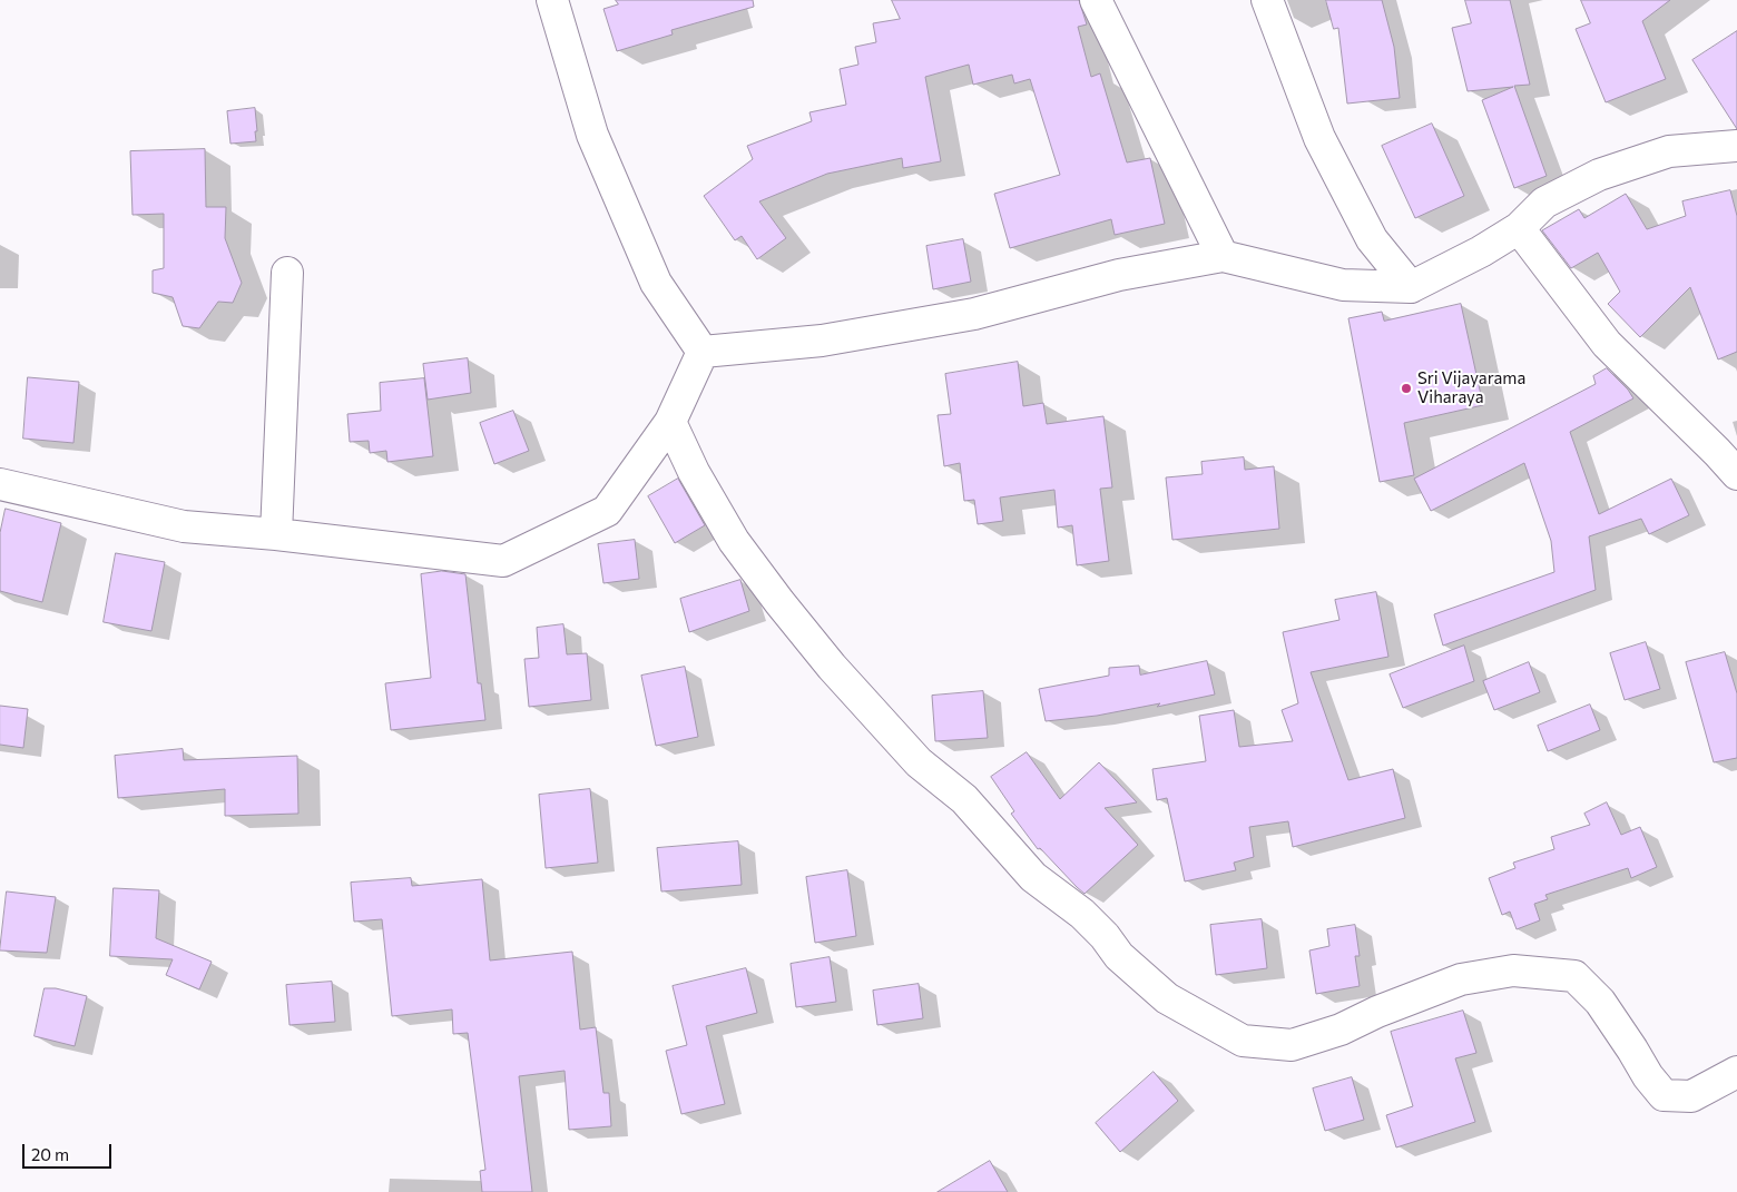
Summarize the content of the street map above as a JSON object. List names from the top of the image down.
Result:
{
  "places": ["Sri Vijayarama Viharaya"],
  "scale_bar": "20 m"
}
